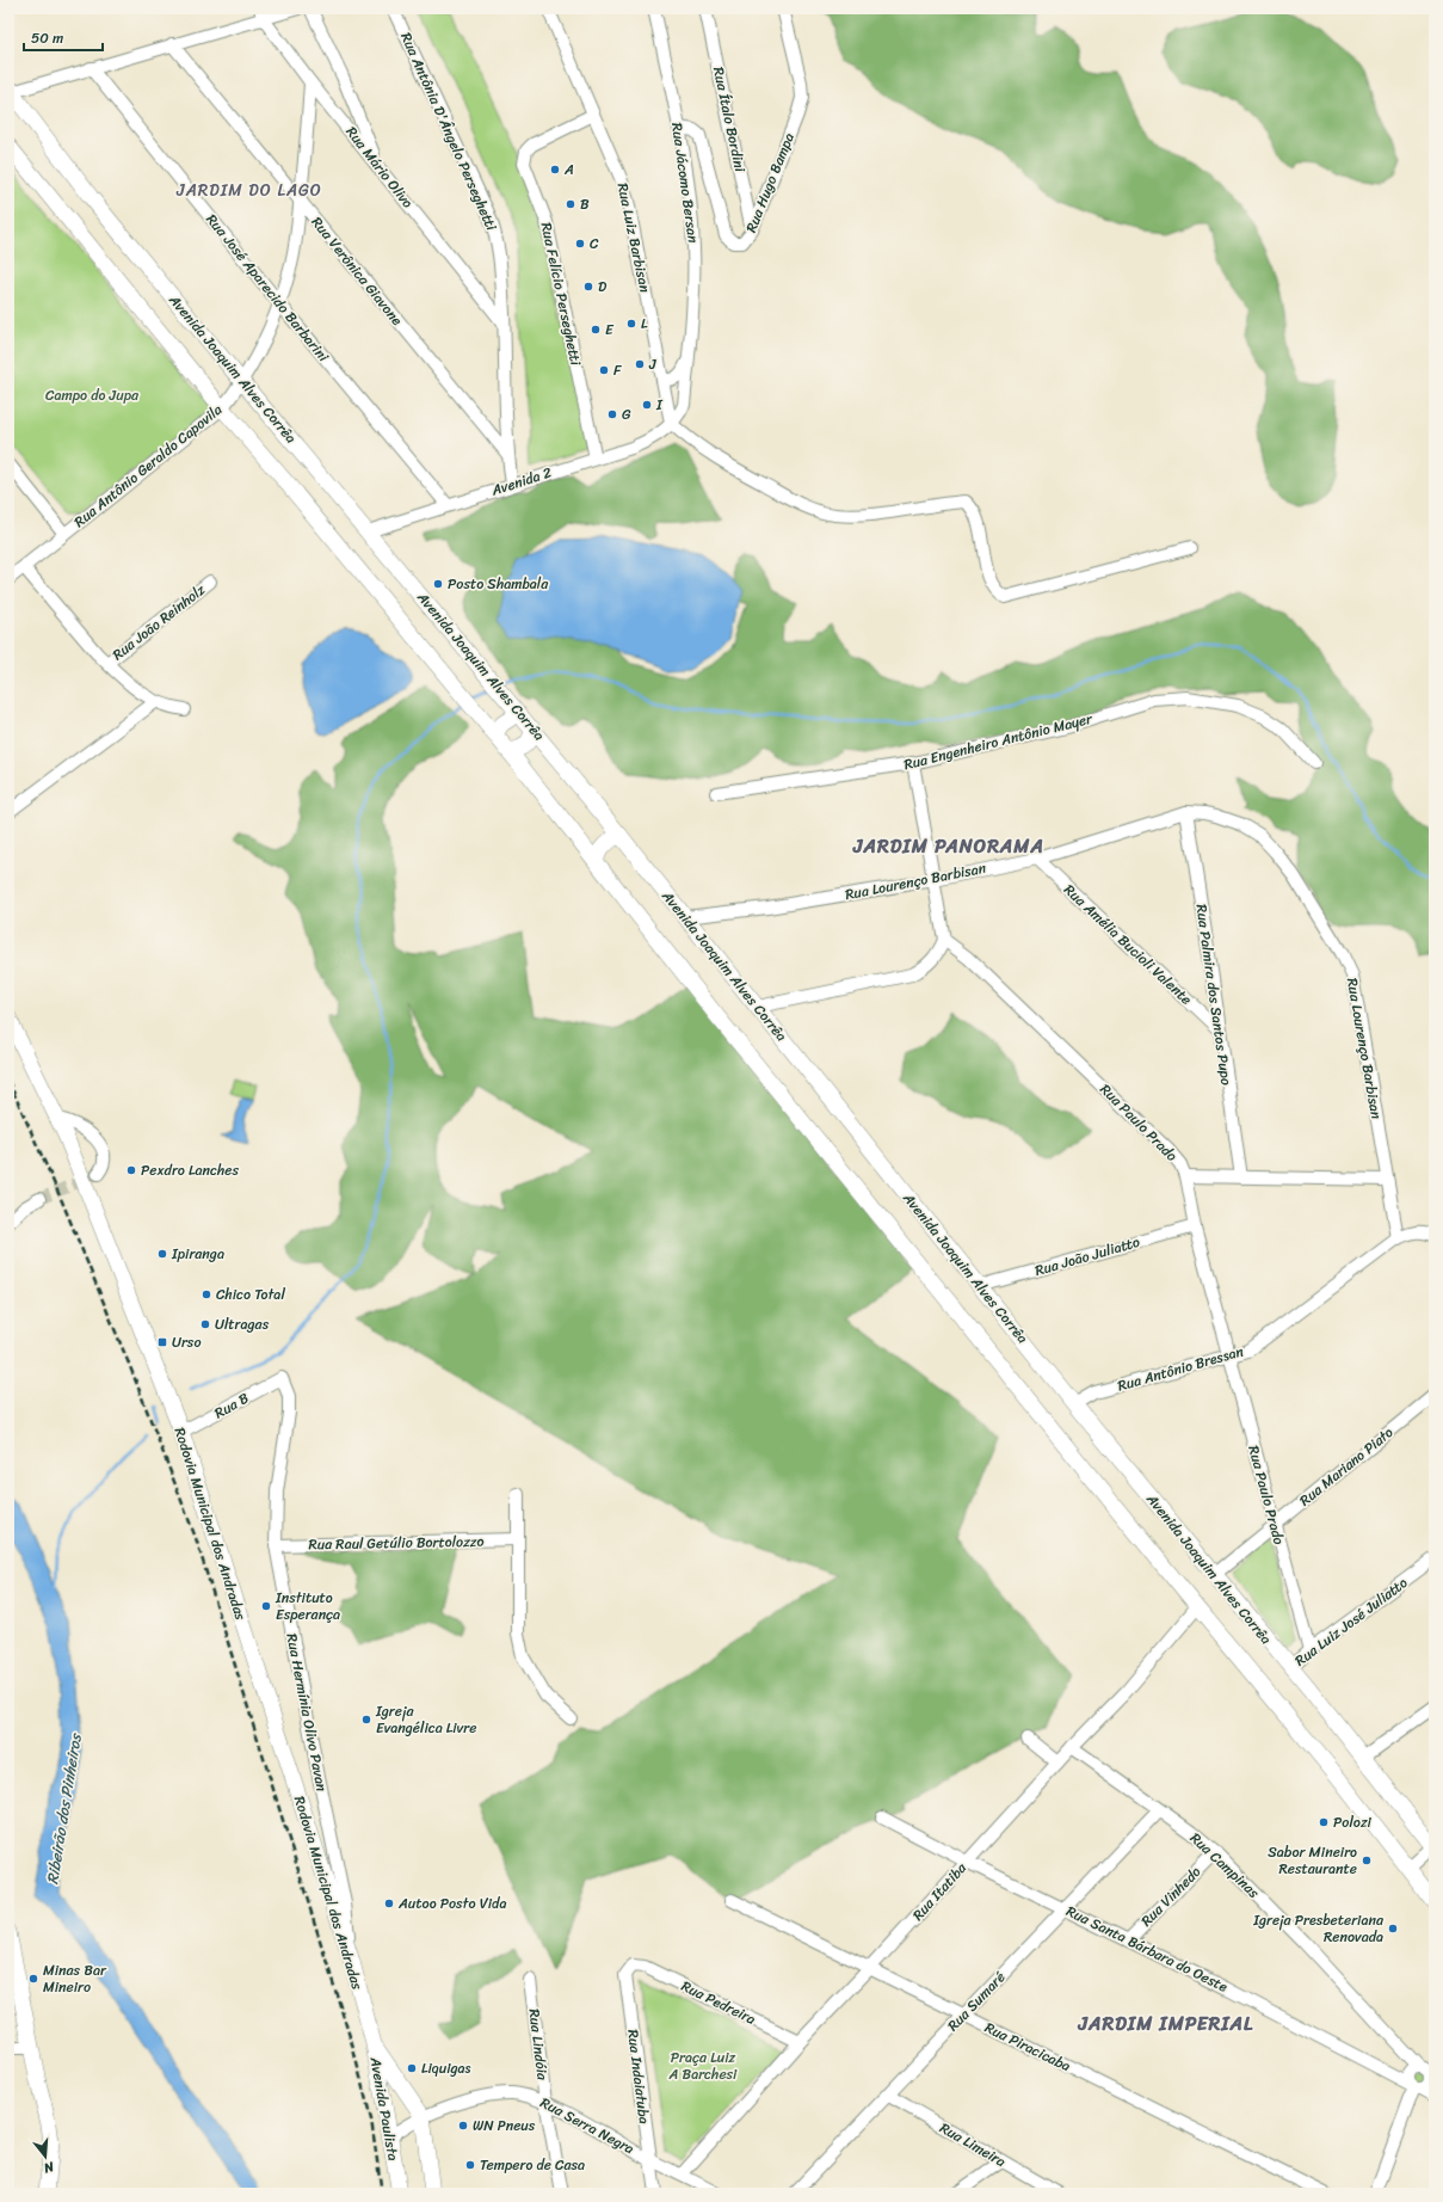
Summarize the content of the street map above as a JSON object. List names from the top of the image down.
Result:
{
  "streets": {
    "main road": ["Avenida Joaquim Alves Corrêa", "Rodovia Municipal dos Andradas", "Avenida Paulista"],
    "street": [
      "Rua Ítalo Bordini",
      "Rua Antônia D'Ângelo Perseghetti",
      "Rua Mário Olivo",
      "Rua Jácomo Bersan",
      "Rua Hugo Bampa",
      "Rua Luiz Barbisan",
      "Rua Verônica Giavone",
      "Rua José Aparecido Barbarini",
      "Rua Felício Perseghetti",
      "Rua Antônio Geraldo Capovila",
      "Avenida 2",
      "Rua João Reinholz",
      "Rua Engenheiro Antônio Mayer",
      "Rua Lourenço Barbisan",
      "Rua Amélia Bucioli Valente",
      "Rua Palmira dos Santos Pupo",
      "Rua Paulo Prado",
      "Rua João Juliatto",
      "Rua Antônio Bressan",
      "Rua B",
      "Rua Mariano Piato",
      "Rua Raul Getúlio Bortolozzo",
      "Rua Luiz José Juliatto",
      "Rua Hermínia Olivo Pavan",
      "Rua Campinas",
      "Rua Itatiba",
      "Rua Vinhedo",
      "Rua Santa Bárbara do Oeste",
      "Rua Sumaré",
      "Rua Pedreira",
      "Rua Lindóia",
      "Rua Piracicaba",
      "Rua Indaiatuba",
      "Rua Serra Negra",
      "Rua Limeira"
    ]
  },
  "crossings": [
    ["Rua Ítalo Bordini", "Rua Hugo Bampa"],
    ["Rua Antônia D'Ângelo Perseghetti", "Rua Mário Olivo"],
    ["Rua Antônia D'Ângelo Perseghetti", "Rua Verônica Giavone"],
    ["Rua Antônia D'Ângelo Perseghetti", "Avenida 2"],
    ["Rua Mário Olivo", "Rua Antônio Geraldo Capovila"],
    ["Rua Jácomo Bersan", "Rua Hugo Bampa"],
    ["Rua Jácomo Bersan", "Rua Luiz Barbisan"],
    ["Rua Jácomo Bersan", "Avenida 2"],
    ["Rua Luiz Barbisan", "Rua Felício Perseghetti"],
    ["Rua Luiz Barbisan", "Avenida 2"],
    ["Rua Verônica Giavone", "Rua Antônio Geraldo Capovila"],
    ["Rua José Aparecido Barbarini", "Rua Antônio Geraldo Capovila"],
    ["Rua José Aparecido Barbarini", "Avenida 2"],
    ["Rua Felício Perseghetti", "Avenida 2"],
    ["Avenida Joaquim Alves Corrêa", "Rua Antônio Geraldo Capovila"],
    ["Avenida Joaquim Alves Corrêa", "Avenida 2"],
    ["Avenida Joaquim Alves Corrêa", "Rua Lourenço Barbisan"],
    ["Avenida Joaquim Alves Corrêa", "Rua João Juliatto"],
    ["Avenida Joaquim Alves Corrêa", "Rua Antônio Bressan"],
    ["Avenida Joaquim Alves Corrêa", "Rua Mariano Piato"],
    ["Avenida Joaquim Alves Corrêa", "Rua Luiz José Juliatto"],
    ["Rua Lourenço Barbisan", "Rua Amélia Bucioli Valente"],
    ["Rua Lourenço Barbisan", "Rua Palmira dos Santos Pupo"],
    ["Rua Lourenço Barbisan", "Rua Antônio Bressan"],
    ["Rua Amélia Bucioli Valente", "Rua Palmira dos Santos Pupo"],
    ["Rua Paulo Prado", "Rua João Juliatto"],
    ["Rua Paulo Prado", "Rua Antônio Bressan"],
    ["Rua Paulo Prado", "Rua Mariano Piato"],
    ["Rua Paulo Prado", "Rua Luiz José Juliatto"],
    ["Rua B", "Rodovia Municipal dos Andradas"],
    ["Rua B", "Rua Hermínia Olivo Pavan"],
    ["Rodovia Municipal dos Andradas", "Rua Hermínia Olivo Pavan"],
    ["Rodovia Municipal dos Andradas", "Avenida Paulista"],
    ["Rua Raul Getúlio Bortolozzo", "Rua Hermínia Olivo Pavan"],
    ["Rua Campinas", "Rua Itatiba"],
    ["Rua Campinas", "Rua Vinhedo"],
    ["Rua Campinas", "Rua Sumaré"],
    ["Rua Itatiba", "Rua Santa Bárbara do Oeste"],
    ["Rua Itatiba", "Rua Pedreira"],
    ["Rua Itatiba", "Rua Piracicaba"],
    ["Rua Itatiba", "Rua Serra Negra"],
    ["Rua Vinhedo", "Rua Santa Bárbara do Oeste"],
    ["Rua Santa Bárbara do Oeste", "Rua Sumaré"],
    ["Rua Sumaré", "Rua Piracicaba"],
    ["Rua Sumaré", "Rua Limeira"],
    ["Rua Pedreira", "Rua Indaiatuba"],
    ["Rua Lindóia", "Rua Serra Negra"],
    ["Rua Indaiatuba", "Rua Serra Negra"],
    ["Avenida Paulista", "Rua Serra Negra"]
  ],
  "districts": ["JARDIM DO LAGO", "JARDIM PANORAMA", "JARDIM IMPERIAL"],
  "water": ["Ribeirão dos Pinheiros"],
  "parks": ["Campo do Jupa", "Praça Luiz A Barchesi"],
  "places": {
    "other": [
      "A",
      "B",
      "C",
      "D",
      "L",
      "E",
      "J",
      "F",
      "I",
      "G",
      "Posto Shambala",
      "Pexdro Lanches",
      "Ipiranga",
      "Chico Total",
      "Ultragas",
      "Instituto Esperança",
      "Igreja Evangélica Livre",
      "Polozi",
      "Sabor Mineiro Restaurante",
      "Autoo Posto Vida",
      "Igreja Presbeteriana Renovada",
      "Minas Bar Mineiro",
      "Liquigas",
      "WN Pneus",
      "Tempero de Casa"
    ],
    "transit": ["Urso"]
  },
  "scale_bar": "50 m",
  "north": "bottom"
}
